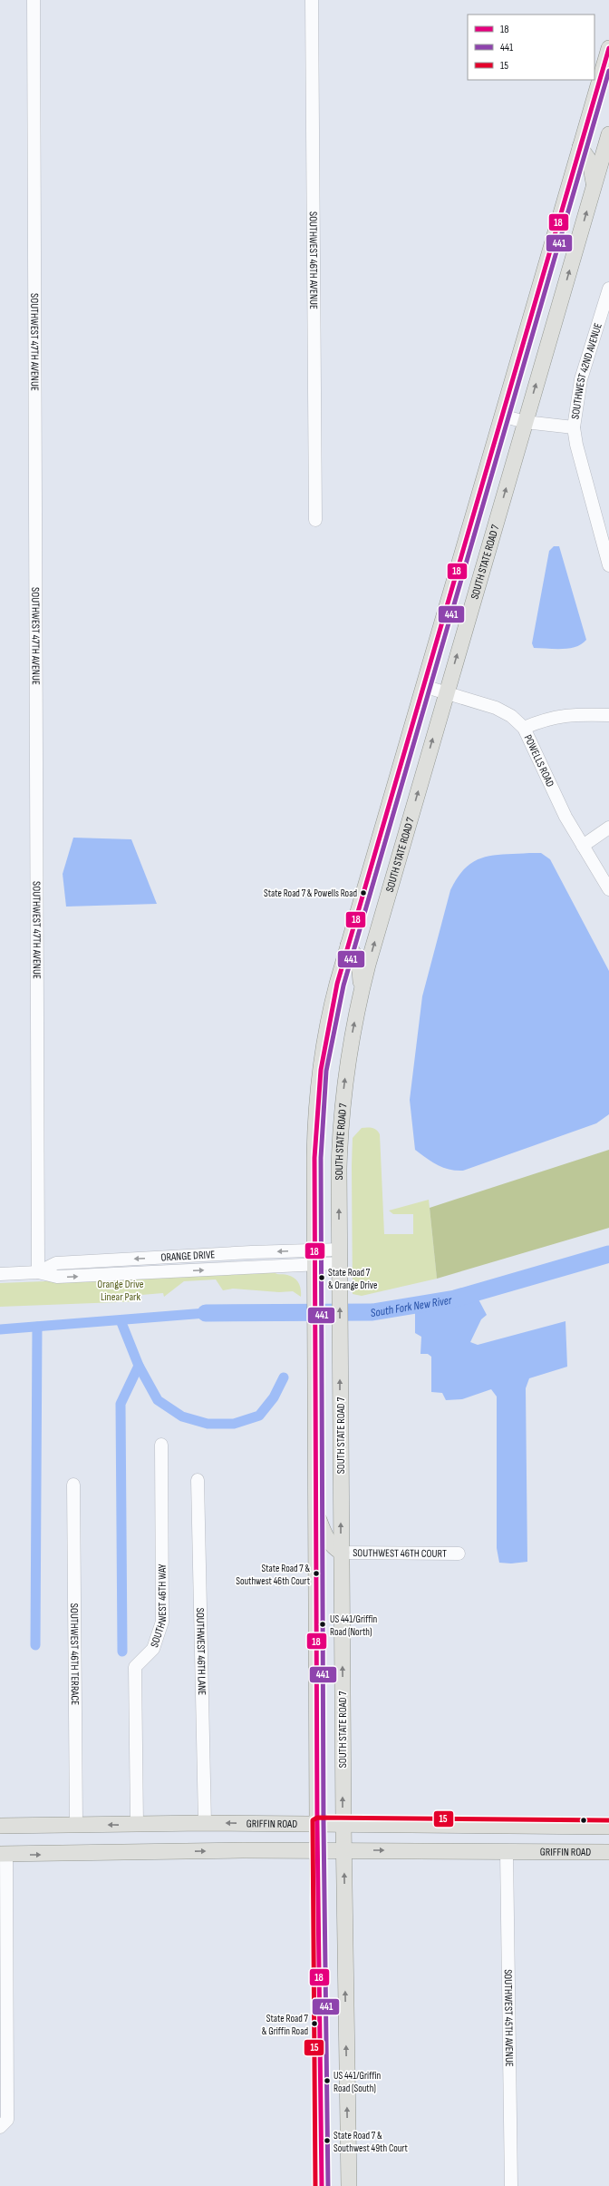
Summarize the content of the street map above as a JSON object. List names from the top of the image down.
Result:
{
  "streets": {
    "main road": ["SOUTH STATE ROAD 7", "GRIFFIN ROAD"],
    "street": [
      "SOUTHWEST 46TH AVENUE",
      "SOUTHWEST 47TH AVENUE",
      "SOUTHWEST 42ND AVENUE",
      "POWELLS ROAD",
      "ORANGE DRIVE",
      "SOUTHWEST 46TH COURT",
      "SOUTHWEST 46TH WAY",
      "SOUTHWEST 46TH LANE",
      "SOUTHWEST 46TH TERRACE",
      "SOUTHWEST 45TH AVENUE"
    ]
  },
  "crossings": [
    ["SOUTHWEST 47TH AVENUE", "ORANGE DRIVE"],
    ["SOUTHWEST 42ND AVENUE", "SOUTH STATE ROAD 7"],
    ["SOUTH STATE ROAD 7", "POWELLS ROAD"],
    ["SOUTH STATE ROAD 7", "ORANGE DRIVE"],
    ["SOUTH STATE ROAD 7", "SOUTHWEST 46TH COURT"],
    ["SOUTH STATE ROAD 7", "GRIFFIN ROAD"],
    ["SOUTHWEST 46TH WAY", "GRIFFIN ROAD"],
    ["SOUTHWEST 46TH LANE", "GRIFFIN ROAD"],
    ["SOUTHWEST 46TH TERRACE", "GRIFFIN ROAD"],
    ["GRIFFIN ROAD", "SOUTHWEST 45TH AVENUE"]
  ],
  "water": ["South Fork New River"],
  "parks": ["Orange Drive Linear Park"],
  "places": [
    "State Road 7 & Powells Road",
    "State Road 7 & Orange Drive",
    "State Road 7 & Southwest 46th Court",
    "US 441/Griffin Road (North)",
    "State Road 7 & Griffin Road",
    "US 441/Griffin Road (South)",
    "State Road 7 & Southwest 49th Court"
  ],
  "lines": ["transit line 18", "transit line 441", "transit line 15"],
  "legend": ["18", "441", "15"]
}
